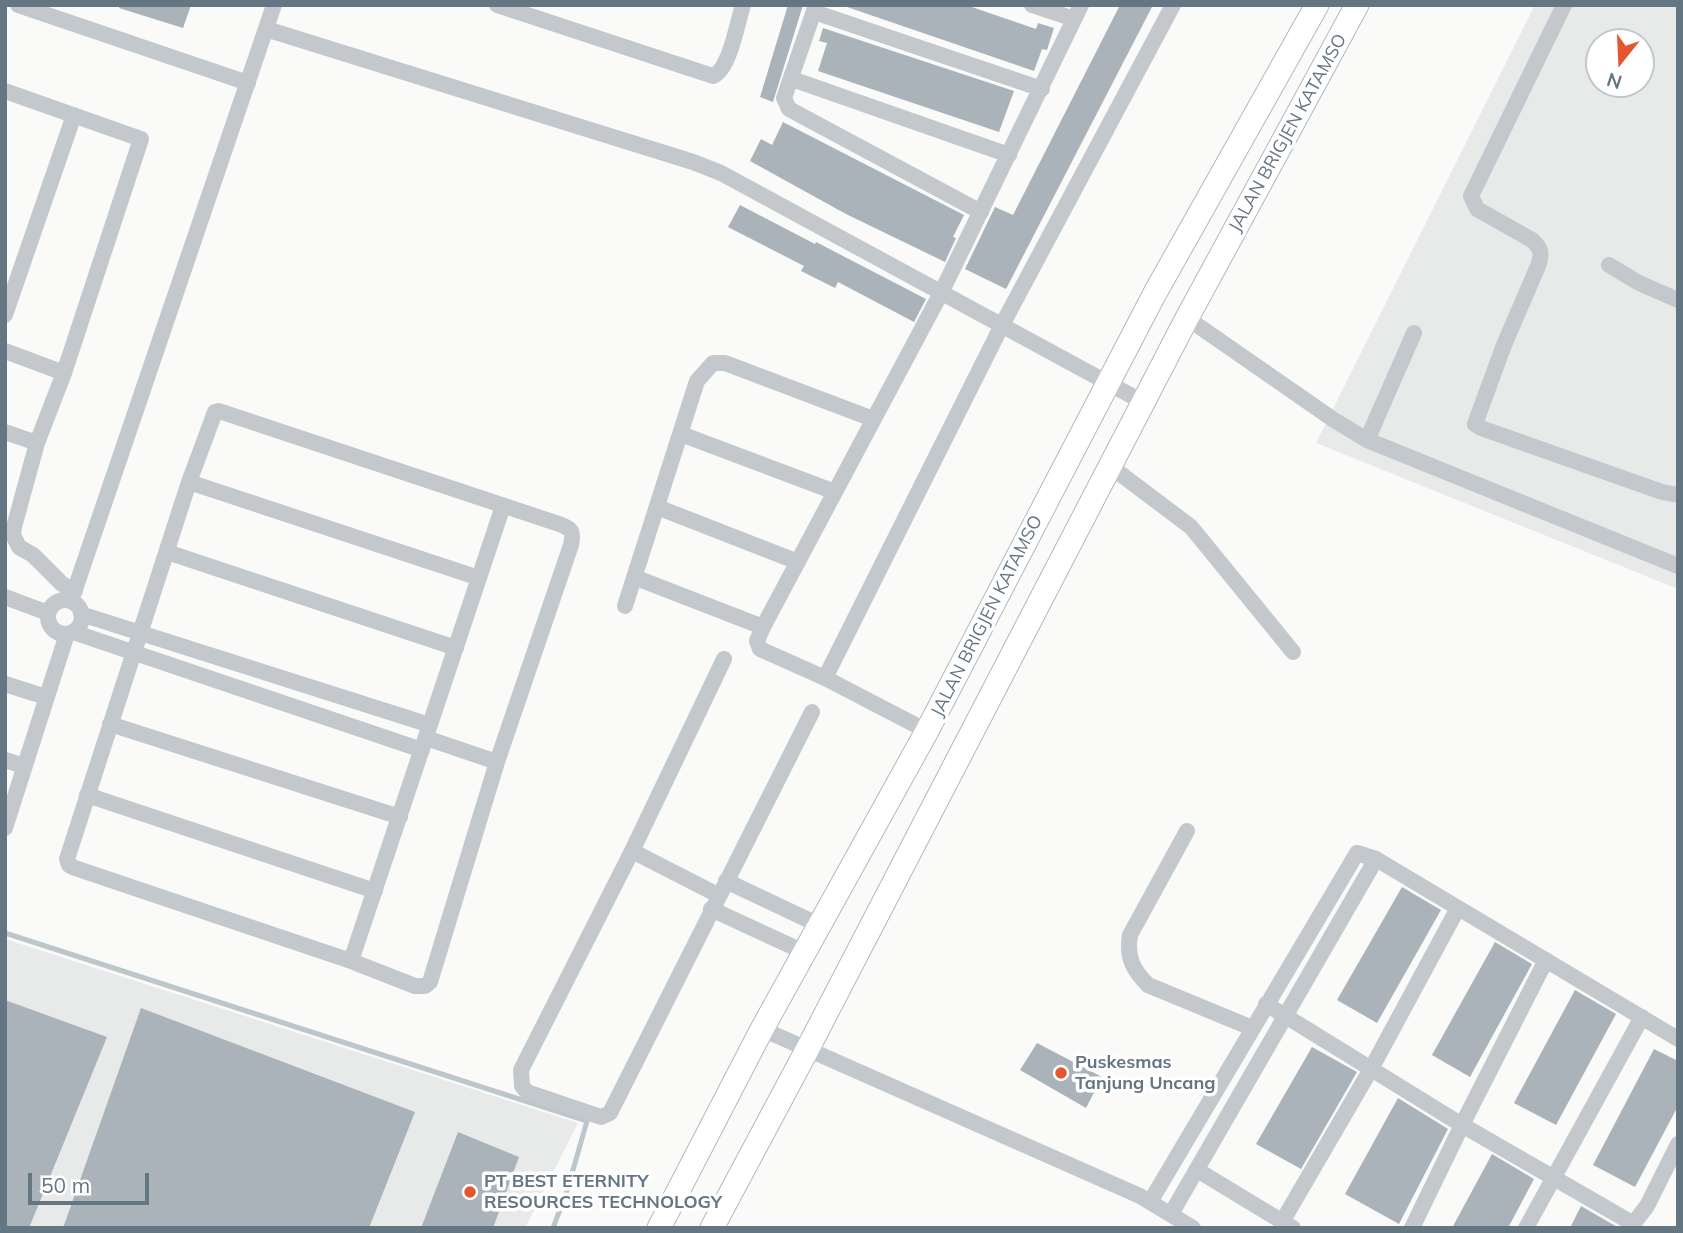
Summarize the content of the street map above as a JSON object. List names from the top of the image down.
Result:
{
  "streets": {
    "highway": ["JALAN BRIGJEN KATAMSO"]
  },
  "places": ["Puskesmas Tanjung Uncang", "PT BEST ETERNITY RESOURCES TECHNOLOGY"],
  "scale_bar": "50 m",
  "north": "bottom"
}
